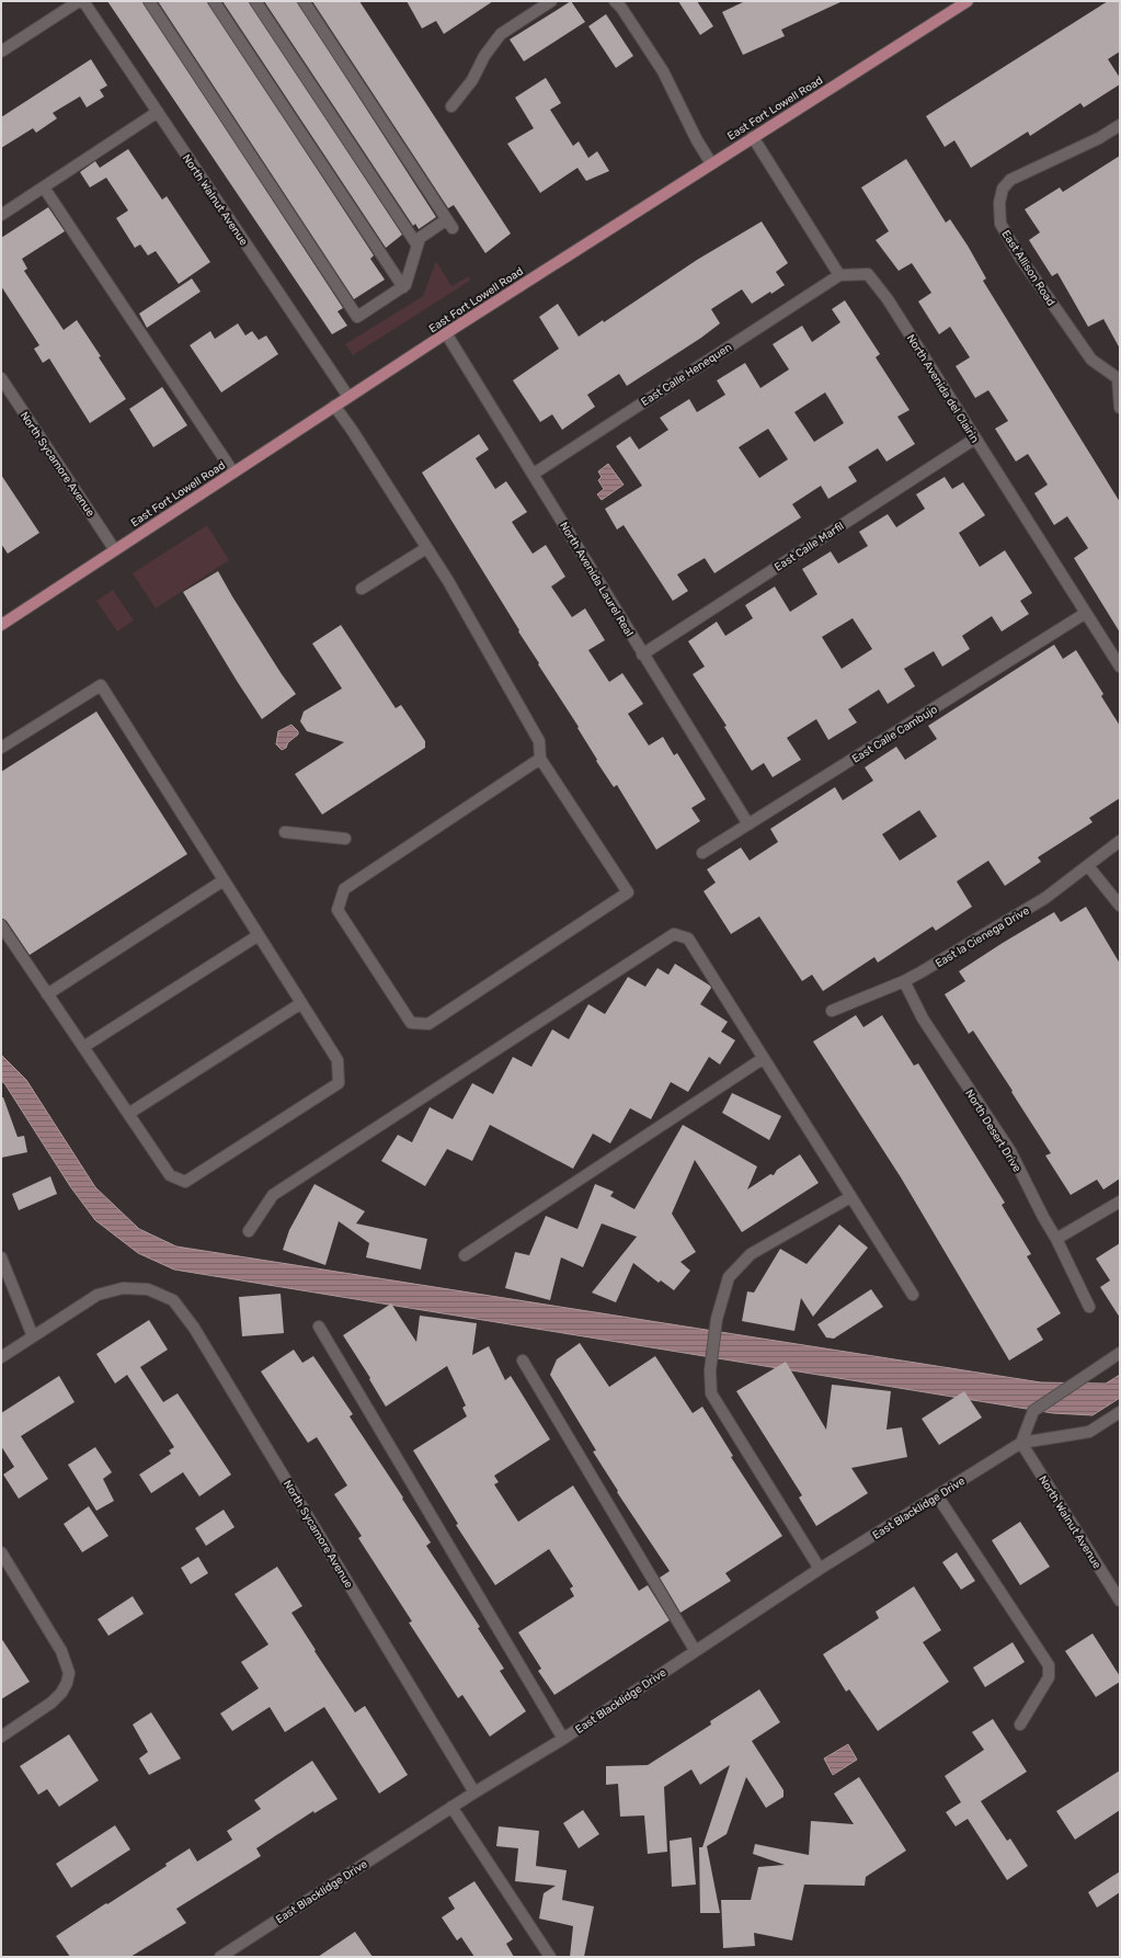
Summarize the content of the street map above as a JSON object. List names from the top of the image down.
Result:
{
  "streets": {
    "main road": ["East Fort Lowell Road"],
    "street": [
      "North Walnut Avenue",
      "East Allison Road",
      "East Calle Henequen",
      "North Avenida del Clairin",
      "North Sycamore Avenue",
      "East Calle Marfil",
      "North Avenida Laurel Real",
      "East Calle Cambujo",
      "East la Cienega Drive",
      "North Desert Drive",
      "East Blacklidge Drive"
    ]
  },
  "crossings": [
    ["East Fort Lowell Road", "North Walnut Avenue"],
    ["East Fort Lowell Road", "North Sycamore Avenue"],
    ["East Fort Lowell Road", "North Avenida Laurel Real"],
    ["North Walnut Avenue", "East Blacklidge Drive"],
    ["East Calle Henequen", "North Avenida del Clairin"],
    ["East Calle Henequen", "North Avenida Laurel Real"],
    ["North Avenida del Clairin", "East Calle Marfil"],
    ["North Avenida del Clairin", "East Calle Cambujo"],
    ["North Sycamore Avenue", "East Blacklidge Drive"],
    ["East Calle Marfil", "North Avenida Laurel Real"],
    ["North Avenida Laurel Real", "East Calle Cambujo"],
    ["East la Cienega Drive", "North Desert Drive"]
  ]
}
